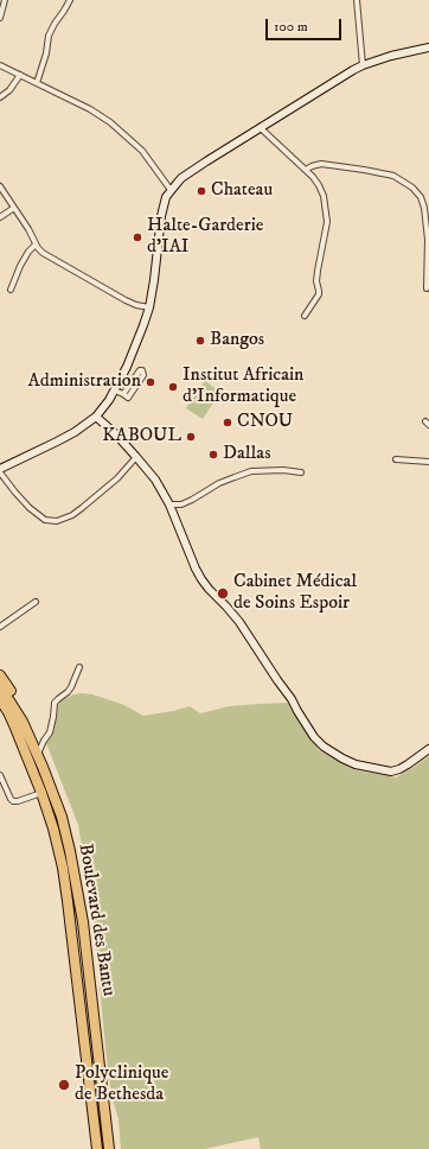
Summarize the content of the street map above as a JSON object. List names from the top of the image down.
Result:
{
  "streets": {
    "highway": ["Boulevard des Bantu"]
  },
  "places": [
    "Chateau",
    "Halte-Garderie d'IAI",
    "Bangos",
    "Administration",
    "Institut Africain d'Informatique",
    "CNOU",
    "KABOUL",
    "Dallas",
    "Cabinet Médical de Soins Espoir",
    "Polyclinique de Bethesda"
  ],
  "scale_bar": "100 m"
}
